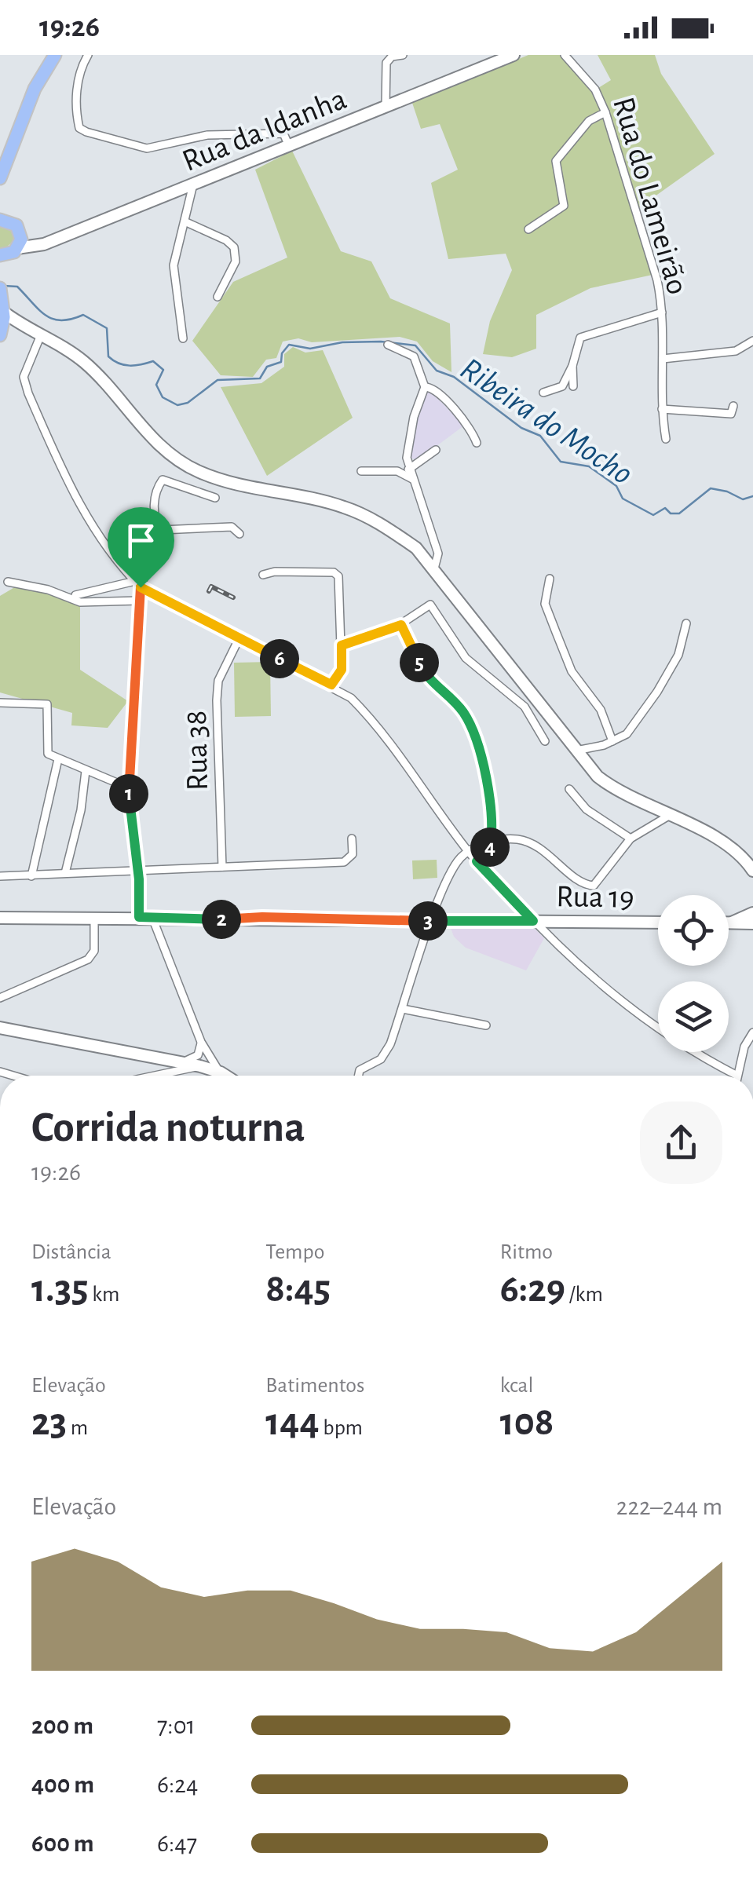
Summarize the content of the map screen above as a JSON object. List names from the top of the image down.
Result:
{
  "streets": {
    "main road": ["Rua da Idanha", "Rua 19"],
    "street": ["Rua do Lameirão", "Rua 38"]
  },
  "water": ["Ribeira do Mocho"],
  "page": {
    "status": "19:26",
    "pins": [
      "6",
      "5",
      "1",
      "4",
      "2",
      "3"
    ],
    "heading": ["Corrida noturna", "19:26"],
    "stats": [
      ["Distância", "1.35 km"],
      ["Tempo", "8:45"],
      ["Ritmo", "6:29 /km"],
      ["Elevação", "23 m"],
      ["Batimentos", "144 bpm"],
      ["kcal", "108"]
    ],
    "chart": ["Elevação", "222–244 m"],
    "list": [
      {
        "name": "200 m",
        "note": "7:01"
      },
      {
        "name": "400 m",
        "note": "6:24"
      },
      {
        "name": "600 m",
        "note": "6:47"
      }
    ]
  }
}
